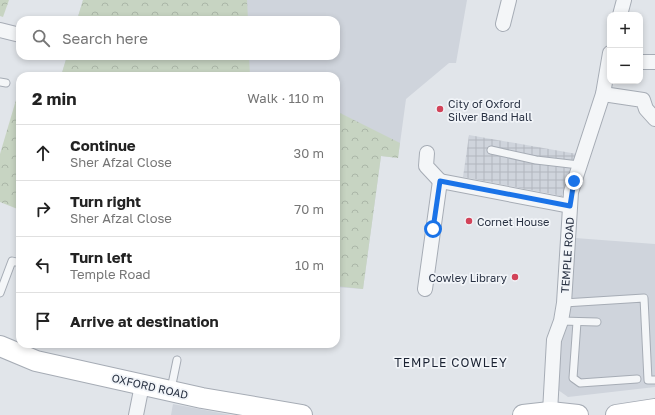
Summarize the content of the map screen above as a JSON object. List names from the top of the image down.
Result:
{
  "streets": {
    "main road": ["OXFORD ROAD"],
    "street": ["TEMPLE ROAD"]
  },
  "districts": ["TEMPLE COWLEY"],
  "places": ["City of Oxford Silver Band Hall", "Cornet House", "Cowley Library"],
  "page": {
    "map_buttons": ["+", "−"],
    "search": "Search here",
    "heading": ["2 min", "Walk · 110 m"],
    "list": [
      ["Continue", "Sher Afzal Close", "30 m"],
      ["Turn right", "Sher Afzal Close", "70 m"],
      ["Turn left", "Temple Road", "10 m"],
      "Arrive at destination"
    ]
  }
}
